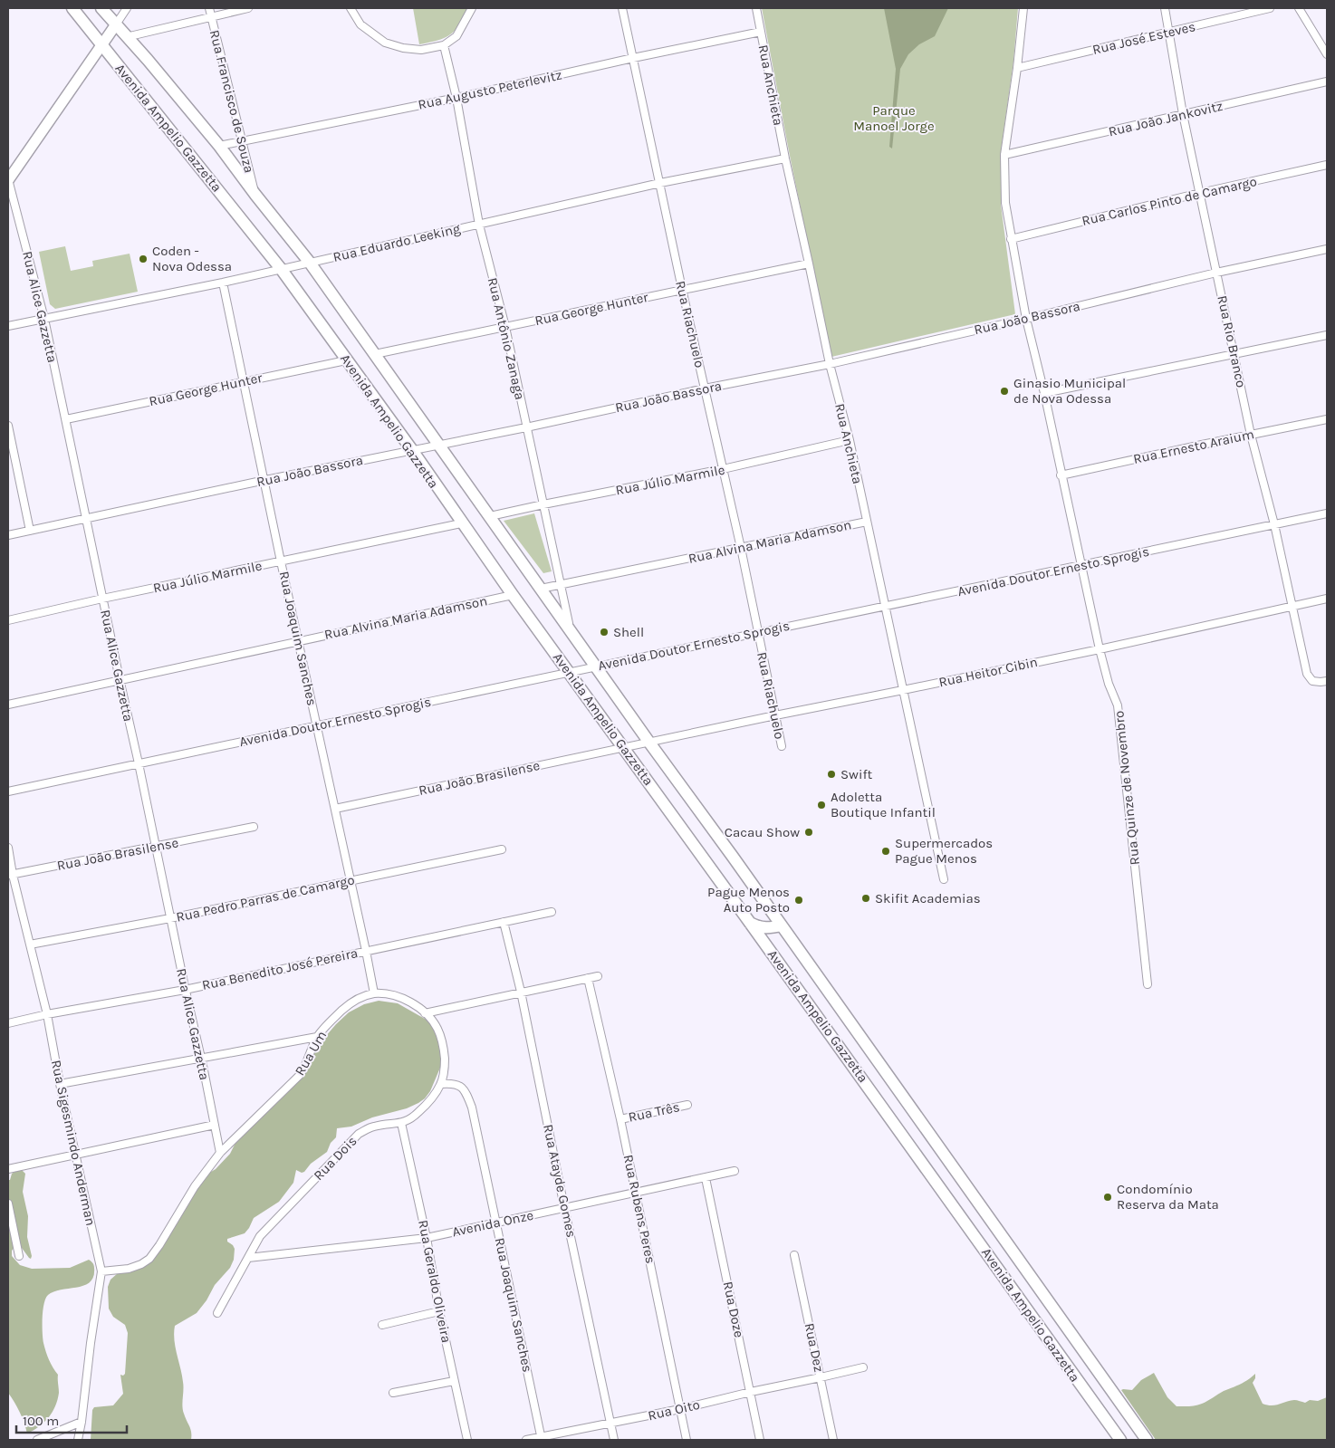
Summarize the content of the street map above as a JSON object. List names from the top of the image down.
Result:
{
  "streets": {
    "main road": ["Avenida Ampelio Gazzetta"],
    "street": [
      "Rua José Esteves",
      "Rua Anchieta",
      "Rua Augusto Peterlevitz",
      "Rua Francisco de Souza",
      "Rua João Jankovitz",
      "Rua Carlos Pinto de Camargo",
      "Rua Eduardo Leeking",
      "Rua Alice Gazzetta",
      "Rua George Hunter",
      "Rua João Bassora",
      "Rua Riachuelo",
      "Rua Antônio Zanaga",
      "Rua Rio Branco",
      "Rua Ernesto Araium",
      "Rua Júlio Marmile",
      "Rua Alvina Maria Adamson",
      "Avenida Doutor Ernesto Sprogis",
      "Rua Joaquim Sanches",
      "Rua Heitor Cibin",
      "Rua João Brasilense",
      "Rua Quinze de Novembro",
      "Rua Pedro Parras de Camargo",
      "Rua Benedito José Pereira",
      "Rua Um",
      "Rua Três",
      "Rua Sigesmindo Anderman",
      "Rua Dois",
      "Rua Atayde Gomes",
      "Rua Rubens Peres",
      "Avenida Onze",
      "Rua Geraldo Oliveira",
      "Rua Doze",
      "Rua Dez",
      "Rua Oito"
    ]
  },
  "crossings": [
    ["Rua José Esteves", "Rua Rio Branco"],
    ["Rua José Esteves", "Rua Quinze de Novembro"],
    ["Rua Anchieta", "Rua Augusto Peterlevitz"],
    ["Rua Anchieta", "Rua Eduardo Leeking"],
    ["Rua Anchieta", "Rua George Hunter"],
    ["Rua Anchieta", "Rua João Bassora"],
    ["Rua Anchieta", "Rua Júlio Marmile"],
    ["Rua Anchieta", "Rua Alvina Maria Adamson"],
    ["Rua Anchieta", "Avenida Doutor Ernesto Sprogis"],
    ["Rua Anchieta", "Rua Heitor Cibin"],
    ["Rua Augusto Peterlevitz", "Rua Francisco de Souza"],
    ["Rua Augusto Peterlevitz", "Avenida Ampelio Gazzetta"],
    ["Rua Augusto Peterlevitz", "Rua Riachuelo"],
    ["Rua Augusto Peterlevitz", "Rua Antônio Zanaga"],
    ["Rua Francisco de Souza", "Avenida Ampelio Gazzetta"],
    ["Rua João Jankovitz", "Rua Rio Branco"],
    ["Rua João Jankovitz", "Rua Quinze de Novembro"],
    ["Avenida Ampelio Gazzetta", "Rua Eduardo Leeking"],
    ["Avenida Ampelio Gazzetta", "Rua George Hunter"],
    ["Avenida Ampelio Gazzetta", "Rua João Bassora"],
    ["Avenida Ampelio Gazzetta", "Rua Antônio Zanaga"],
    ["Avenida Ampelio Gazzetta", "Rua Júlio Marmile"],
    ["Avenida Ampelio Gazzetta", "Rua Alvina Maria Adamson"],
    ["Avenida Ampelio Gazzetta", "Avenida Doutor Ernesto Sprogis"],
    ["Avenida Ampelio Gazzetta", "Rua Heitor Cibin"],
    ["Avenida Ampelio Gazzetta", "Rua João Brasilense"],
    ["Rua Carlos Pinto de Camargo", "Rua Rio Branco"],
    ["Rua Carlos Pinto de Camargo", "Rua Quinze de Novembro"],
    ["Rua Eduardo Leeking", "Rua Alice Gazzetta"],
    ["Rua Eduardo Leeking", "Rua Riachuelo"],
    ["Rua Eduardo Leeking", "Rua Antônio Zanaga"],
    ["Rua Eduardo Leeking", "Rua Joaquim Sanches"],
    ["Rua Alice Gazzetta", "Rua George Hunter"],
    ["Rua Alice Gazzetta", "Rua João Bassora"],
    ["Rua Alice Gazzetta", "Rua Júlio Marmile"],
    ["Rua Alice Gazzetta", "Rua Alvina Maria Adamson"],
    ["Rua Alice Gazzetta", "Avenida Doutor Ernesto Sprogis"],
    ["Rua Alice Gazzetta", "Rua João Brasilense"],
    ["Rua Alice Gazzetta", "Rua Pedro Parras de Camargo"],
    ["Rua Alice Gazzetta", "Rua Benedito José Pereira"],
    ["Rua Alice Gazzetta", "Rua Um"],
    ["Rua George Hunter", "Rua Riachuelo"],
    ["Rua George Hunter", "Rua Antônio Zanaga"],
    ["Rua George Hunter", "Rua Joaquim Sanches"],
    ["Rua João Bassora", "Rua Riachuelo"],
    ["Rua João Bassora", "Rua Antônio Zanaga"],
    ["Rua João Bassora", "Rua Rio Branco"],
    ["Rua João Bassora", "Rua Joaquim Sanches"],
    ["Rua João Bassora", "Rua Quinze de Novembro"],
    ["Rua Riachuelo", "Rua Júlio Marmile"],
    ["Rua Riachuelo", "Rua Alvina Maria Adamson"],
    ["Rua Riachuelo", "Avenida Doutor Ernesto Sprogis"],
    ["Rua Riachuelo", "Rua Heitor Cibin"],
    ["Rua Antônio Zanaga", "Rua Júlio Marmile"],
    ["Rua Antônio Zanaga", "Rua Alvina Maria Adamson"],
    ["Rua Rio Branco", "Rua Ernesto Araium"],
    ["Rua Rio Branco", "Avenida Doutor Ernesto Sprogis"],
    ["Rua Rio Branco", "Rua Heitor Cibin"],
    ["Rua Ernesto Araium", "Rua Quinze de Novembro"],
    ["Rua Júlio Marmile", "Rua Joaquim Sanches"],
    ["Rua Alvina Maria Adamson", "Rua Joaquim Sanches"],
    ["Avenida Doutor Ernesto Sprogis", "Rua Joaquim Sanches"],
    ["Avenida Doutor Ernesto Sprogis", "Rua Quinze de Novembro"],
    ["Rua Joaquim Sanches", "Rua João Brasilense"],
    ["Rua Joaquim Sanches", "Rua Pedro Parras de Camargo"],
    ["Rua Joaquim Sanches", "Rua Benedito José Pereira"],
    ["Rua Joaquim Sanches", "Rua Um"],
    ["Rua Joaquim Sanches", "Rua Dois"],
    ["Rua Joaquim Sanches", "Avenida Onze"],
    ["Rua Joaquim Sanches", "Rua Oito"],
    ["Rua Heitor Cibin", "Rua João Brasilense"],
    ["Rua Heitor Cibin", "Rua Quinze de Novembro"],
    ["Rua João Brasilense", "Rua Sigesmindo Anderman"],
    ["Rua Pedro Parras de Camargo", "Rua Sigesmindo Anderman"],
    ["Rua Benedito José Pereira", "Rua Sigesmindo Anderman"],
    ["Rua Benedito José Pereira", "Rua Atayde Gomes"],
    ["Rua Um", "Rua Sigesmindo Anderman"],
    ["Rua Um", "Rua Dois"],
    ["Rua Três", "Rua Rubens Peres"],
    ["Rua Dois", "Avenida Onze"],
    ["Rua Dois", "Rua Geraldo Oliveira"],
    ["Rua Atayde Gomes", "Avenida Onze"],
    ["Rua Atayde Gomes", "Rua Oito"],
    ["Rua Rubens Peres", "Avenida Onze"],
    ["Rua Rubens Peres", "Rua Oito"],
    ["Avenida Onze", "Rua Geraldo Oliveira"],
    ["Avenida Onze", "Rua Doze"],
    ["Rua Doze", "Rua Oito"],
    ["Rua Dez", "Rua Oito"]
  ],
  "parks": ["Parque Manoel Jorge"],
  "places": [
    "Coden - Nova Odessa",
    "Ginasio Municipal de Nova Odessa",
    "Shell",
    "Swift",
    "Adoletta Boutique Infantil",
    "Cacau Show",
    "Supermercados Pague Menos",
    "Skifit Academias",
    "Pague Menos Auto Posto",
    "Condomínio Reserva da Mata"
  ],
  "scale_bar": "100 m"
}
